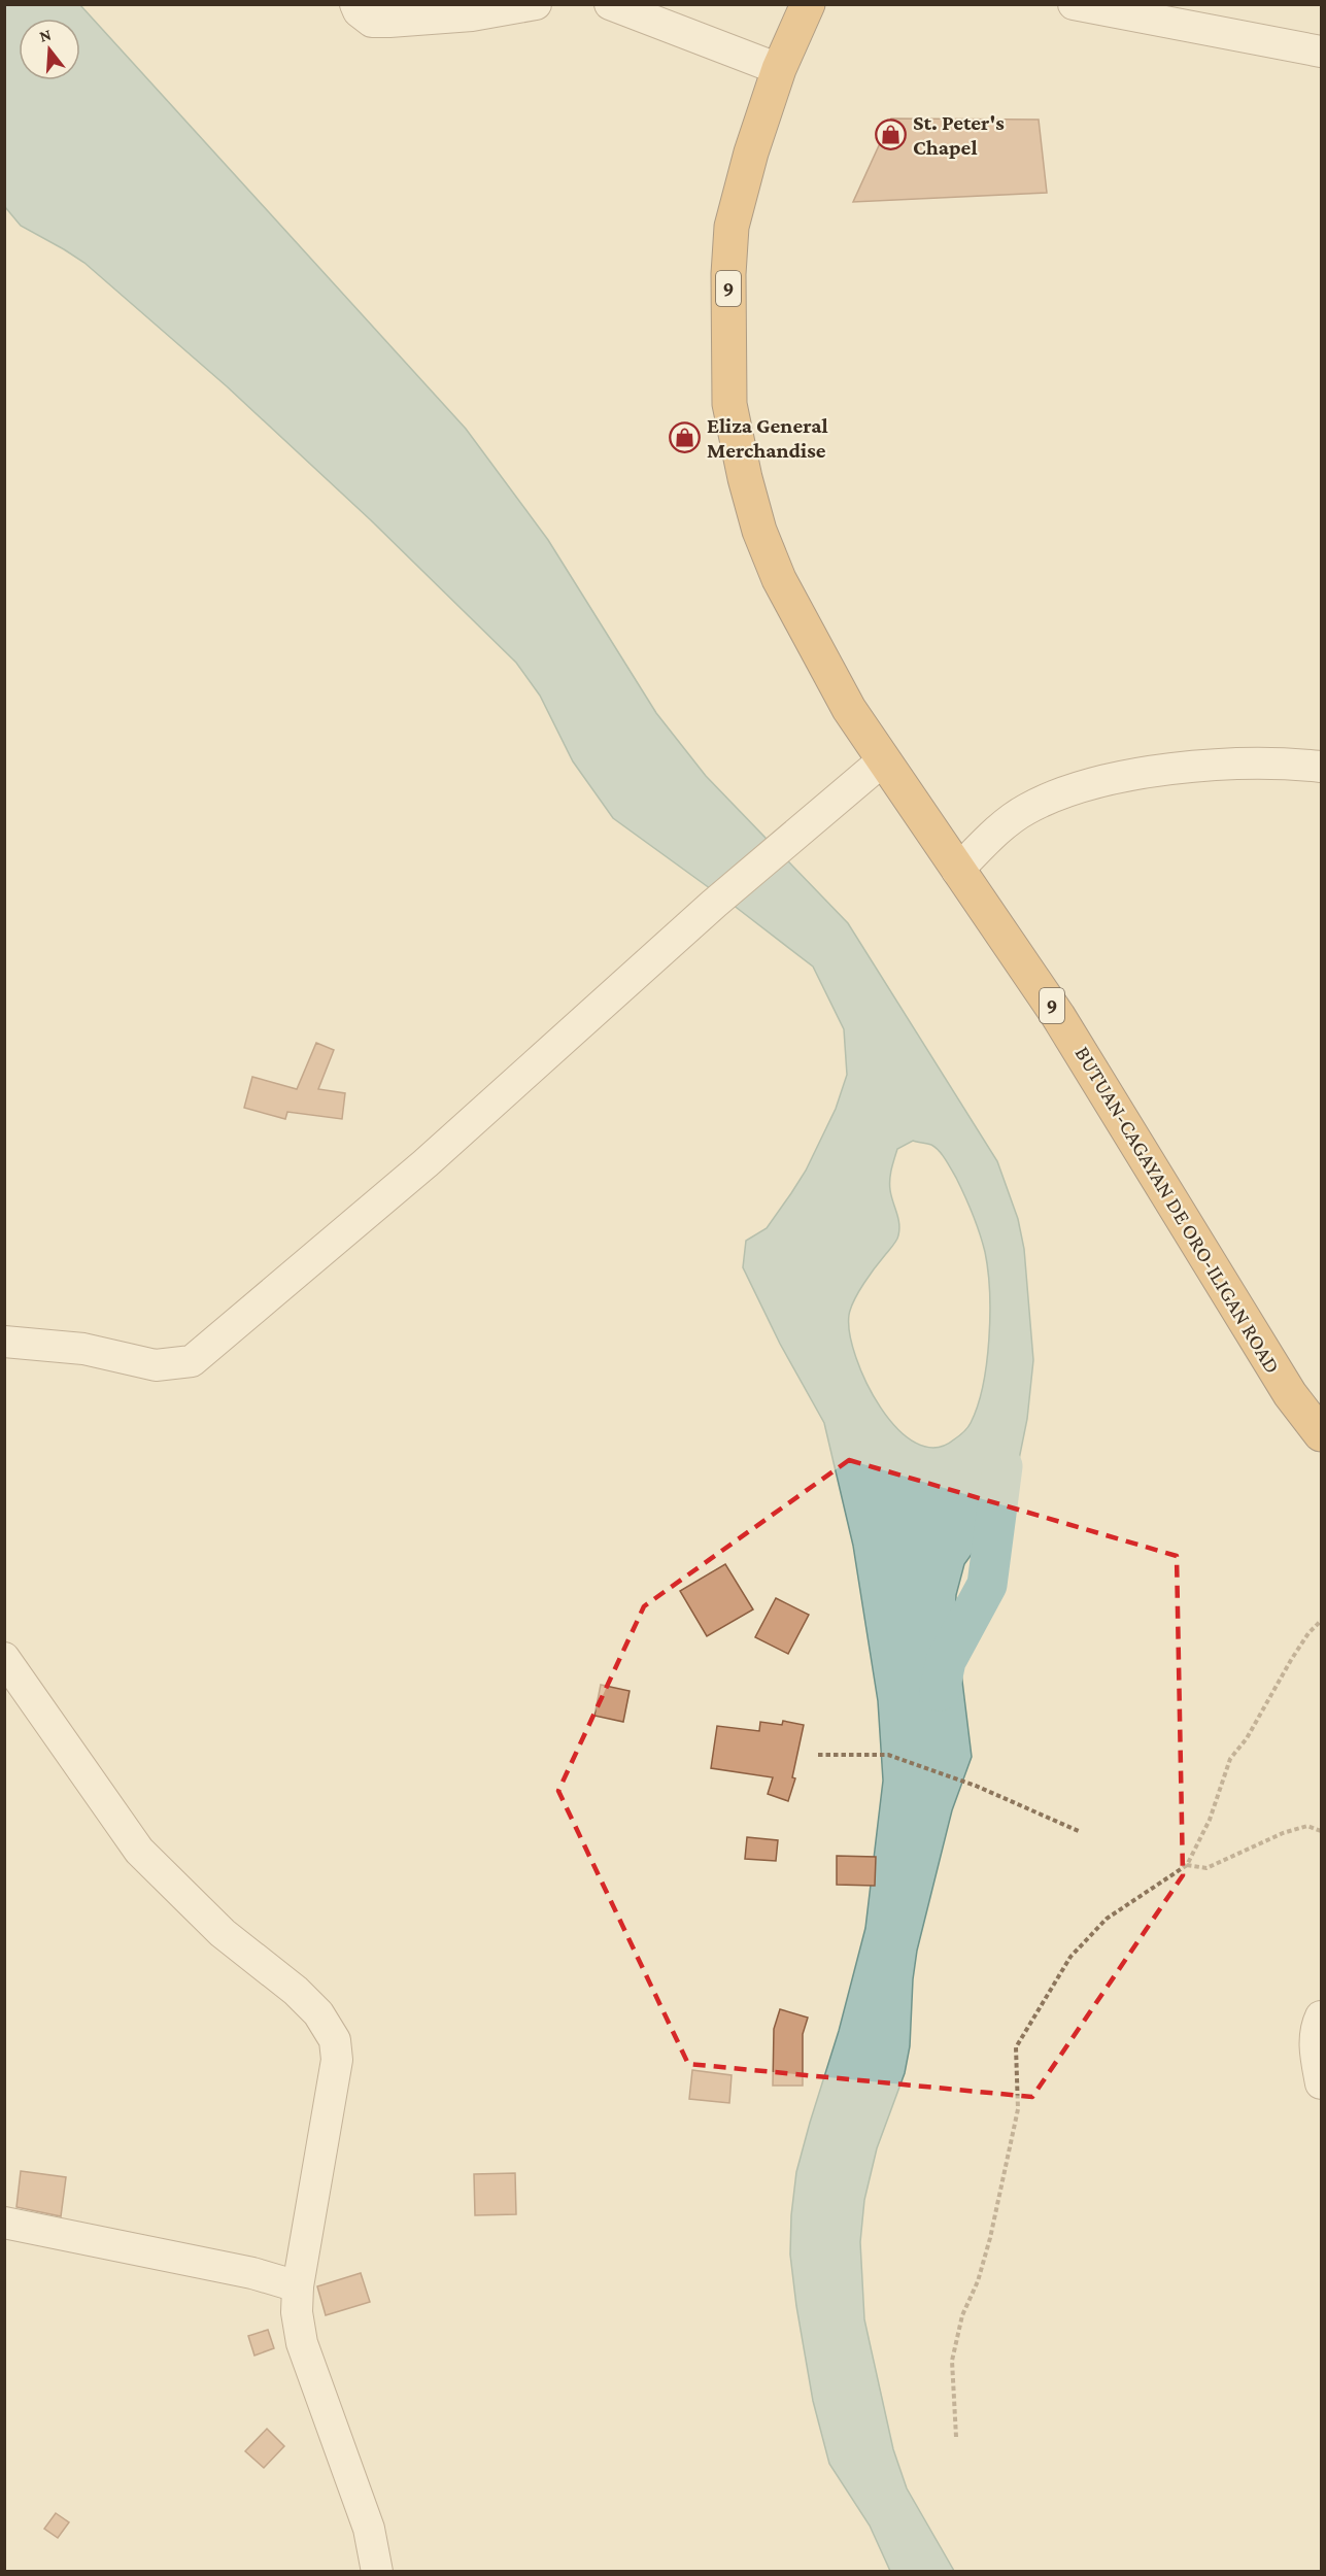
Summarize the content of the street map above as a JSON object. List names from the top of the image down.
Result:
{
  "streets": {
    "highway": ["9", "BUTUAN-CAGAYAN DE ORO-ILIGAN ROAD"]
  },
  "places": {
    "shop": ["St. Peter's Chapel", "Eliza General Merchandise"]
  },
  "north": "top"
}
